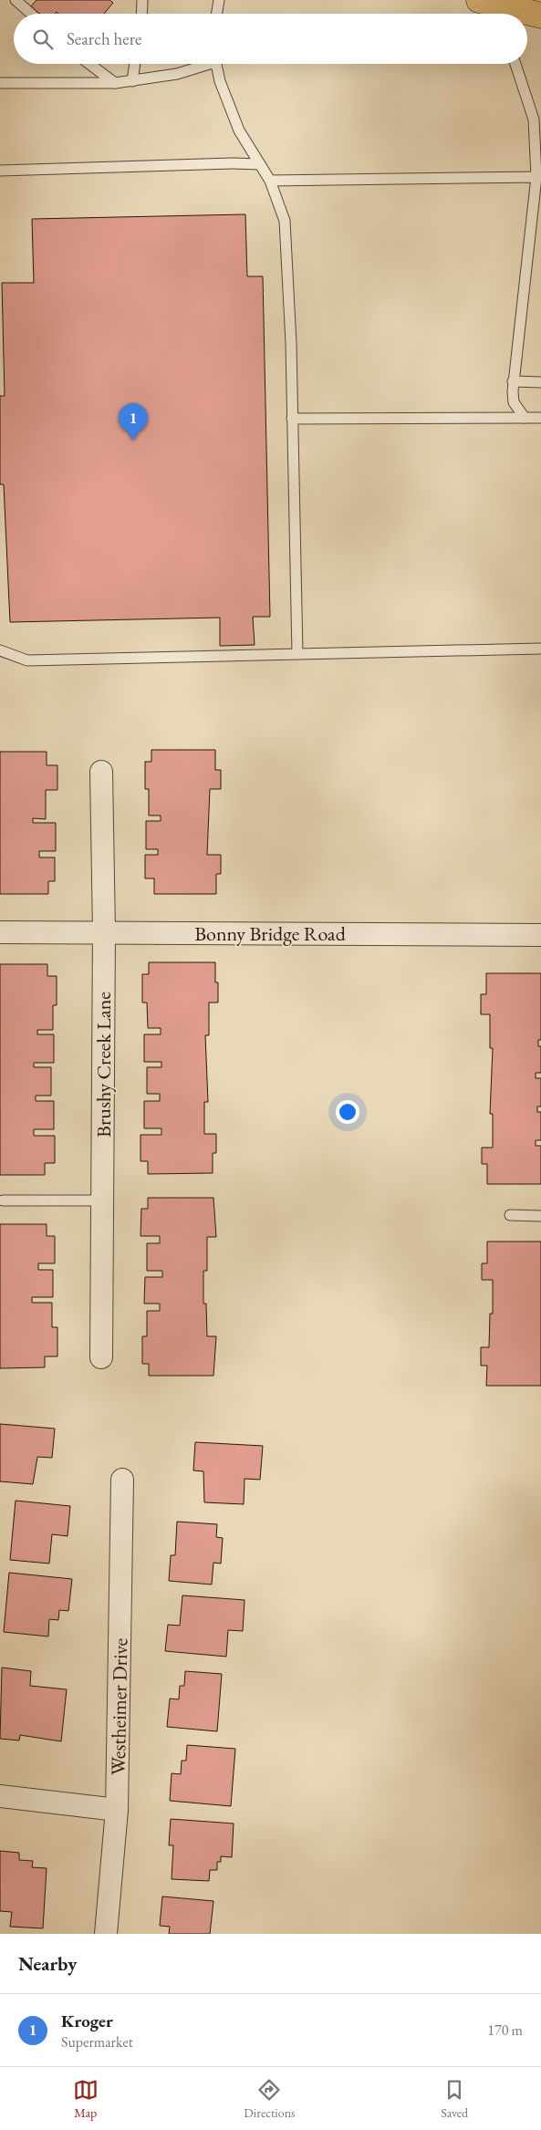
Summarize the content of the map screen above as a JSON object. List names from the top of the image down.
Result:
{
  "streets": {
    "street": ["Bonny Bridge Road", "Brushy Creek Lane", "Westheimer Drive"]
  },
  "crossings": [
    ["Bonny Bridge Road", "Brushy Creek Lane"]
  ],
  "page": {
    "search": "Search here",
    "pins": "1",
    "heading": "Nearby",
    "list": [
      {
        "mark": "1",
        "name": "Kroger",
        "note": "Supermarket",
        "value": "170 m"
      }
    ],
    "nav": ["Map", "Directions", "Saved"]
  }
}
